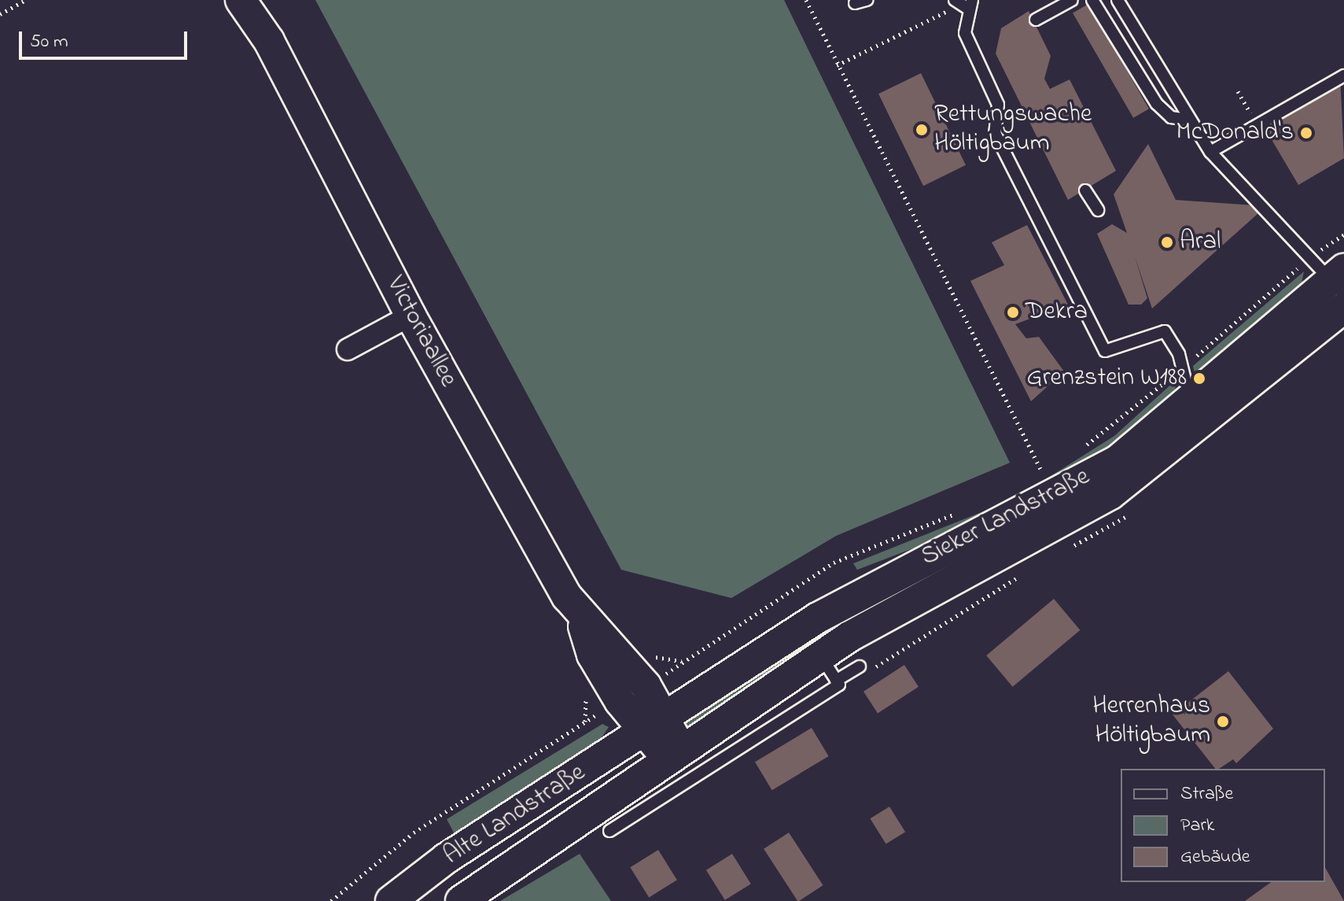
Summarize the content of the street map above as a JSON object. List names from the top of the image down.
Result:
{
  "streets": {
    "main road": ["Victoriaallee", "Sieker Landstraße", "Alte Landstraße"]
  },
  "crossings": [
    ["Victoriaallee", "Sieker Landstraße"],
    ["Victoriaallee", "Alte Landstraße"],
    ["Sieker Landstraße", "Alte Landstraße"]
  ],
  "places": [
    "Rettungswache Höltigbaum",
    "McDonald's",
    "Aral",
    "Dekra",
    "Grenzstein W188",
    "Herrenhaus Höltigbaum"
  ],
  "legend": ["Straße", "Park", "Gebäude"],
  "scale_bar": "50 m"
}
